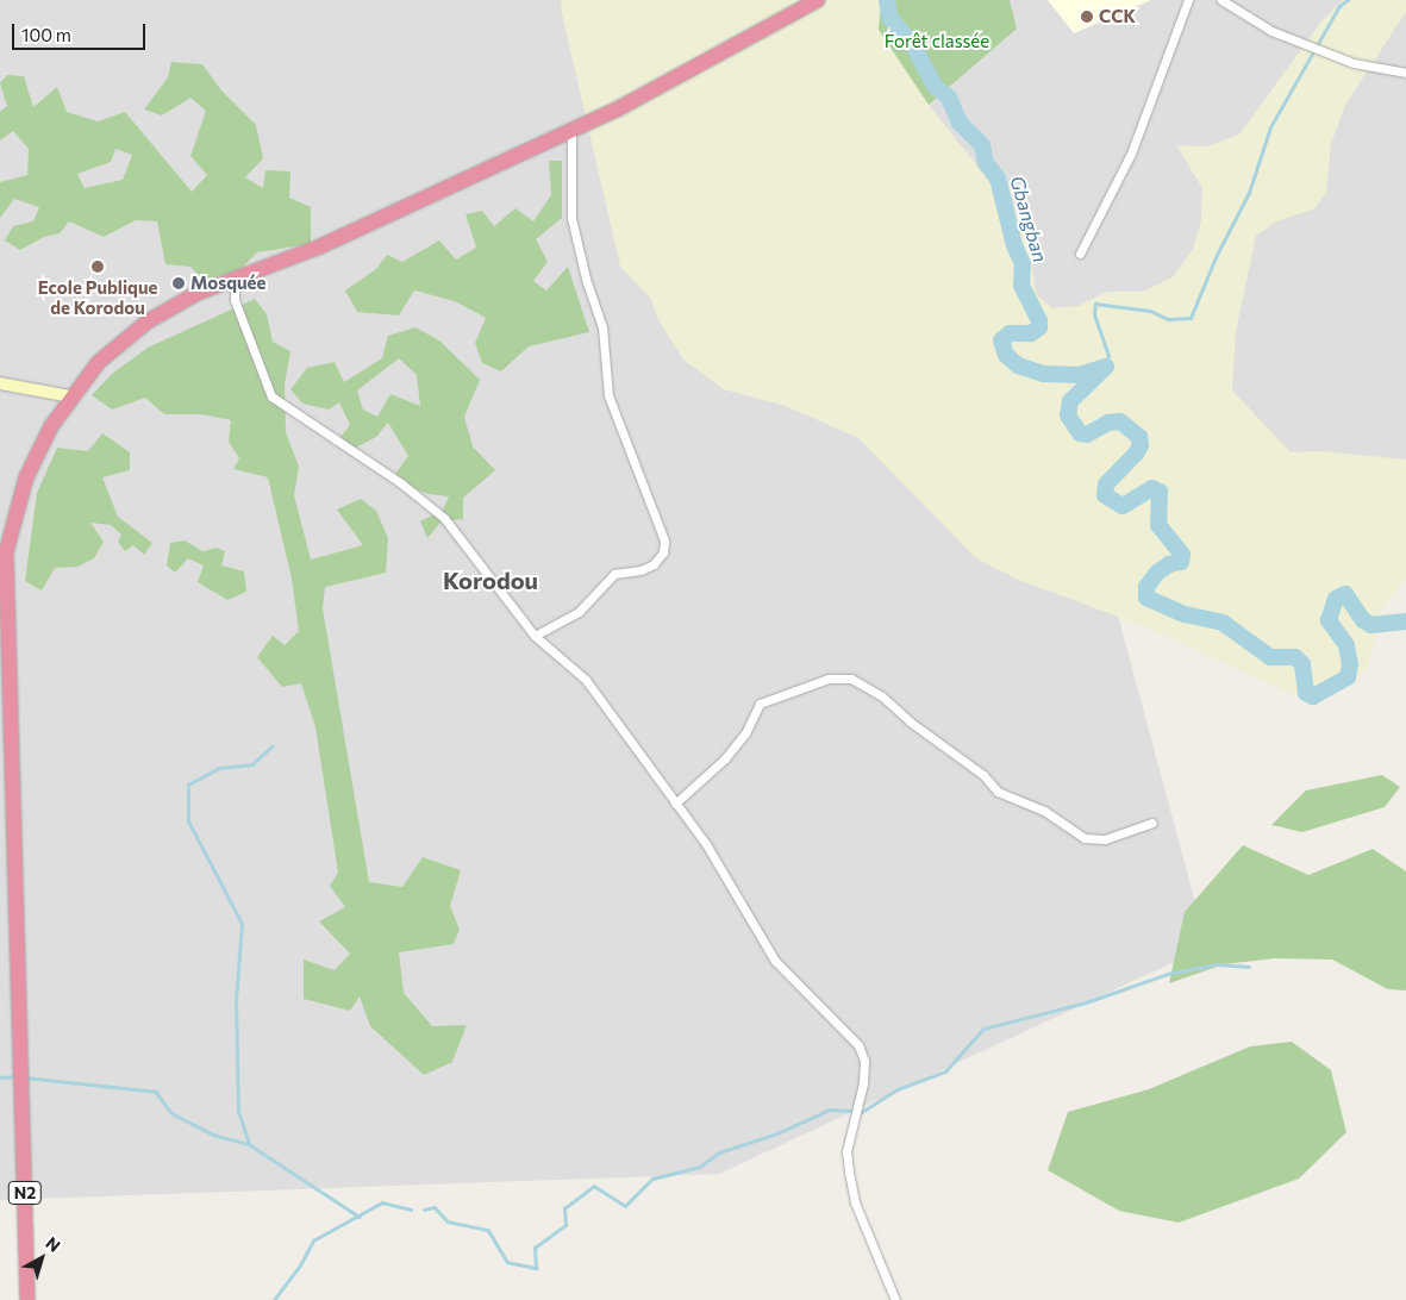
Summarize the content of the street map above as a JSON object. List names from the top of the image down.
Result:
{
  "streets": {
    "highway": ["N2"]
  },
  "districts": ["Korodou"],
  "water": ["Gbangban"],
  "parks": ["Forêt classée"],
  "places": ["CCK", "Ecole Publique de Korodou", "Mosquée"],
  "scale_bar": "100 m",
  "north": "top right"
}
